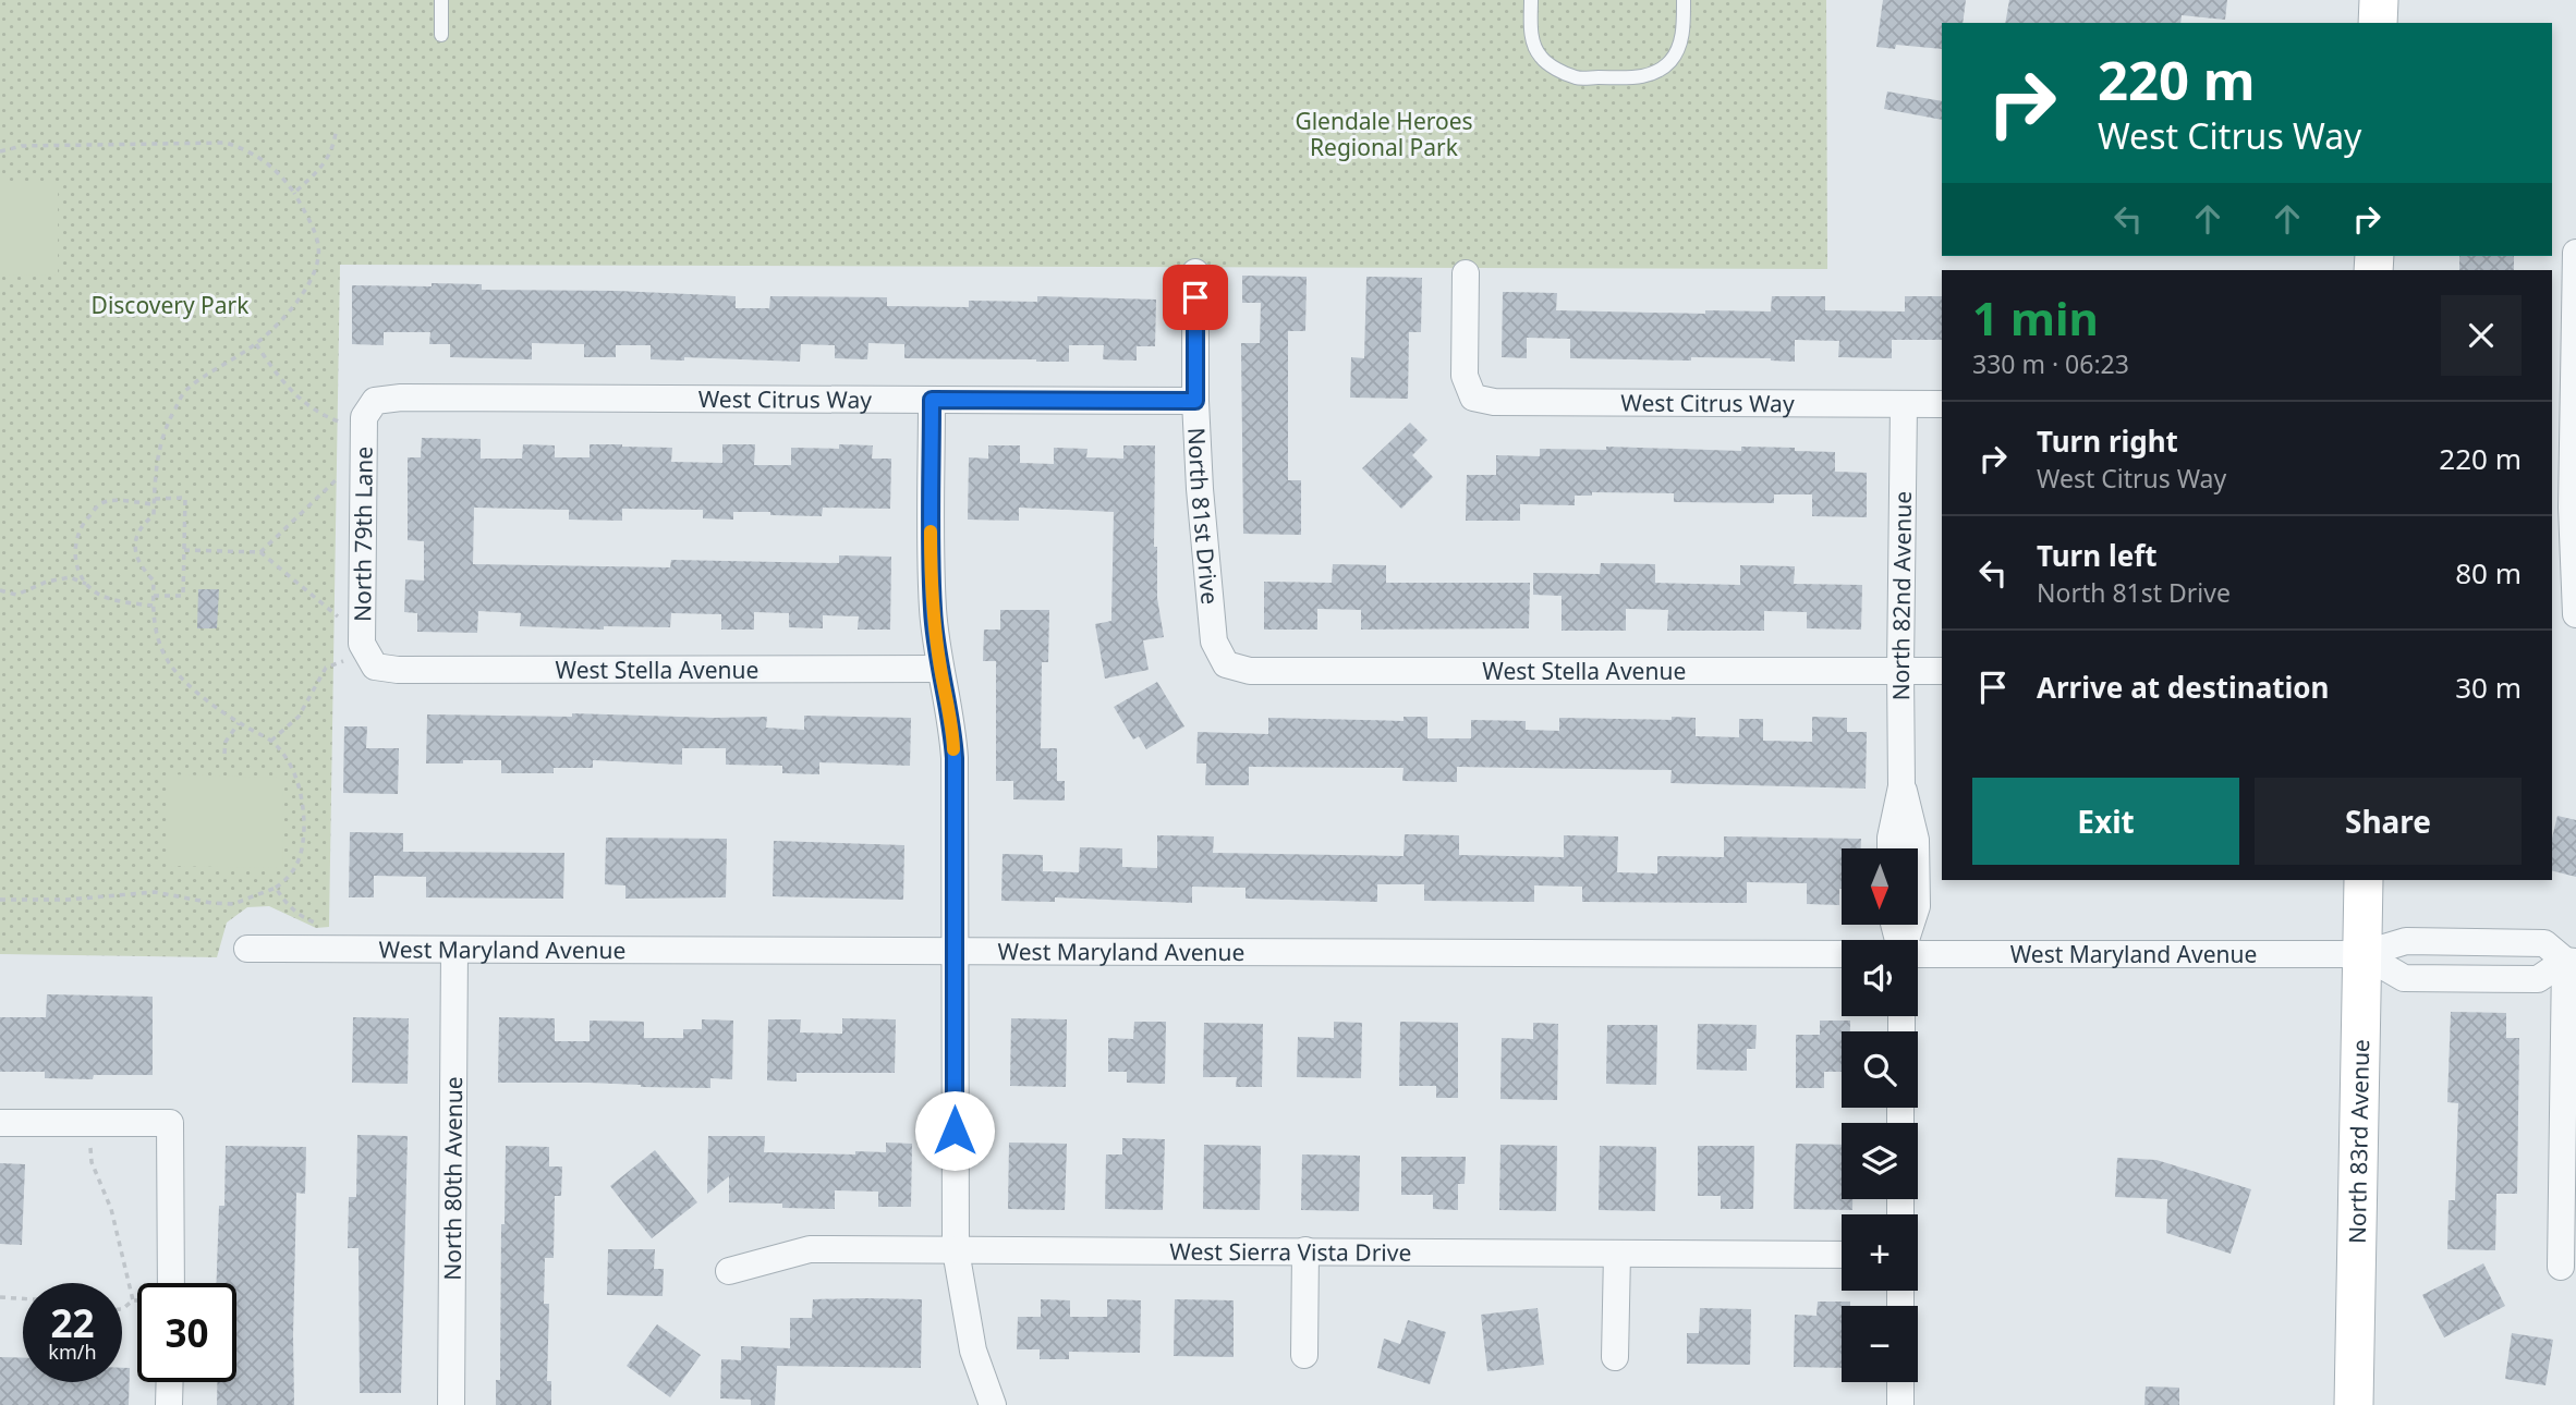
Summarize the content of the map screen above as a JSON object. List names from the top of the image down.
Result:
{
  "streets": {
    "main road": ["North 83rd Avenue"],
    "street": [
      "West Citrus Way",
      "North 81st Drive",
      "North 79th Lane",
      "North 82nd Avenue",
      "West Stella Avenue",
      "West Maryland Avenue",
      "North 80th Avenue",
      "West Sierra Vista Drive"
    ]
  },
  "crossings": [
    ["West Citrus Way", "North 81st Drive"],
    ["West Citrus Way", "North 79th Lane"],
    ["West Citrus Way", "North 82nd Avenue"],
    ["North 81st Drive", "West Stella Avenue"],
    ["North 79th Lane", "West Stella Avenue"],
    ["North 82nd Avenue", "West Stella Avenue"],
    ["West Maryland Avenue", "North 83rd Avenue"],
    ["West Maryland Avenue", "North 80th Avenue"]
  ],
  "parks": ["Glendale Heroes Regional Park", "Discovery Park"],
  "north": "bottom",
  "page": {
    "turn": ["220 m", "West Citrus Way"],
    "heading": ["1 min", "330 m · 06:23"],
    "list": [
      {
        "name": "Turn right",
        "note": "West Citrus Way",
        "value": "220 m"
      },
      {
        "name": "Turn left",
        "note": "North 81st Drive",
        "value": "80 m"
      },
      {
        "name": "Arrive at destination",
        "value": "30 m"
      }
    ],
    "buttons": ["Exit", "Share"],
    "map_buttons": ["+", "−"],
    "speed": "22 km/h",
    "limit": "30"
  }
}
